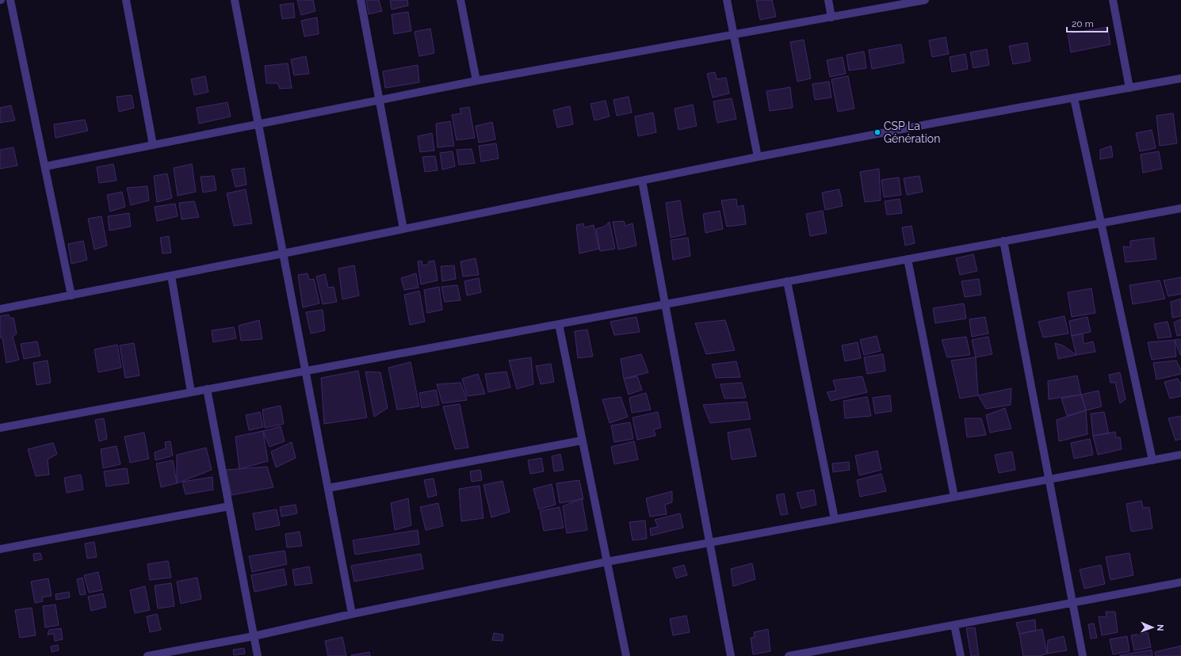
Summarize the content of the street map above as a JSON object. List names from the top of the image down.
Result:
{
  "places": ["CSP La Génération"],
  "scale_bar": "20 m",
  "north": "right"
}
